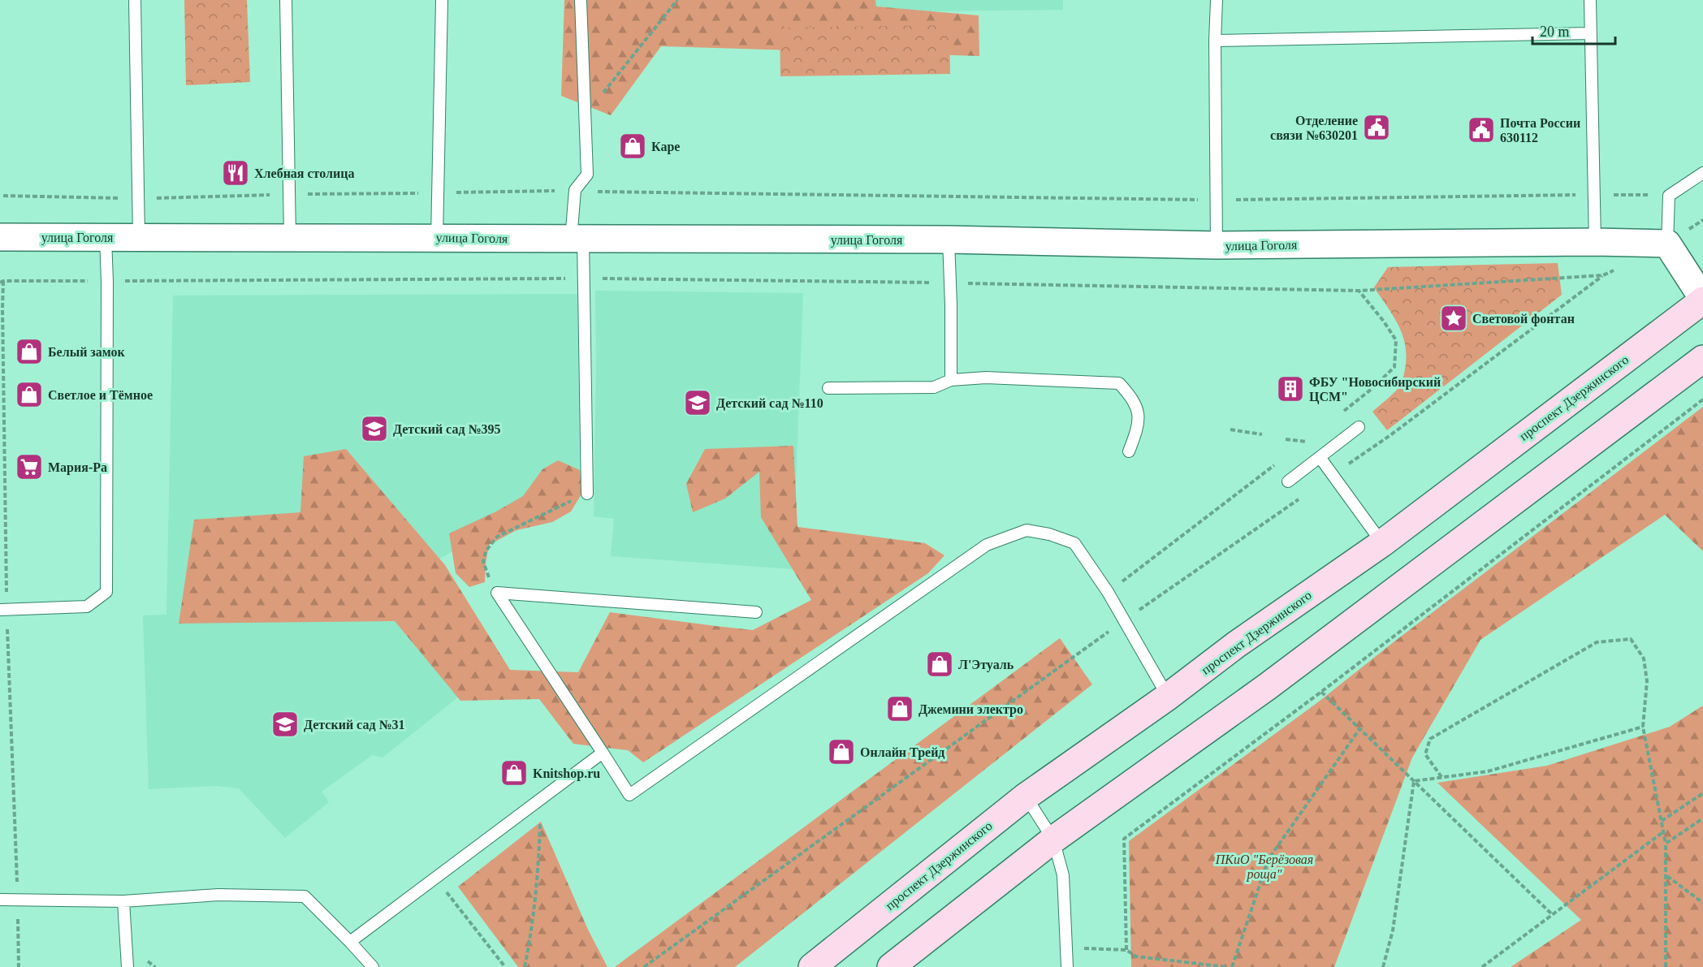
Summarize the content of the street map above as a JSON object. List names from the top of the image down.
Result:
{
  "streets": {
    "main road": ["проспект Дзержинского"],
    "street": ["улица Гоголя"]
  },
  "parks": ["ПКиО \"Берёзовая роща\""],
  "places": {
    "public building": ["Отделение связи №630201", "Почта России 630112"],
    "shop": [
      "Каре",
      "Белый замок",
      "Светлое и Тёмное",
      "Л'Этуаль",
      "Джемини электро",
      "Онлайн Трейд",
      "Knitshop.ru"
    ],
    "restaurant": ["Хлебная столица"],
    "place": ["Световой фонтан"],
    "building": ["ФБУ \"Новосибирский ЦСМ\""],
    "school or university": ["Детский сад №110", "Детский сад №395", "Детский сад №31"],
    "supermarket": ["Мария-Ра"]
  },
  "scale_bar": "20 m"
}
